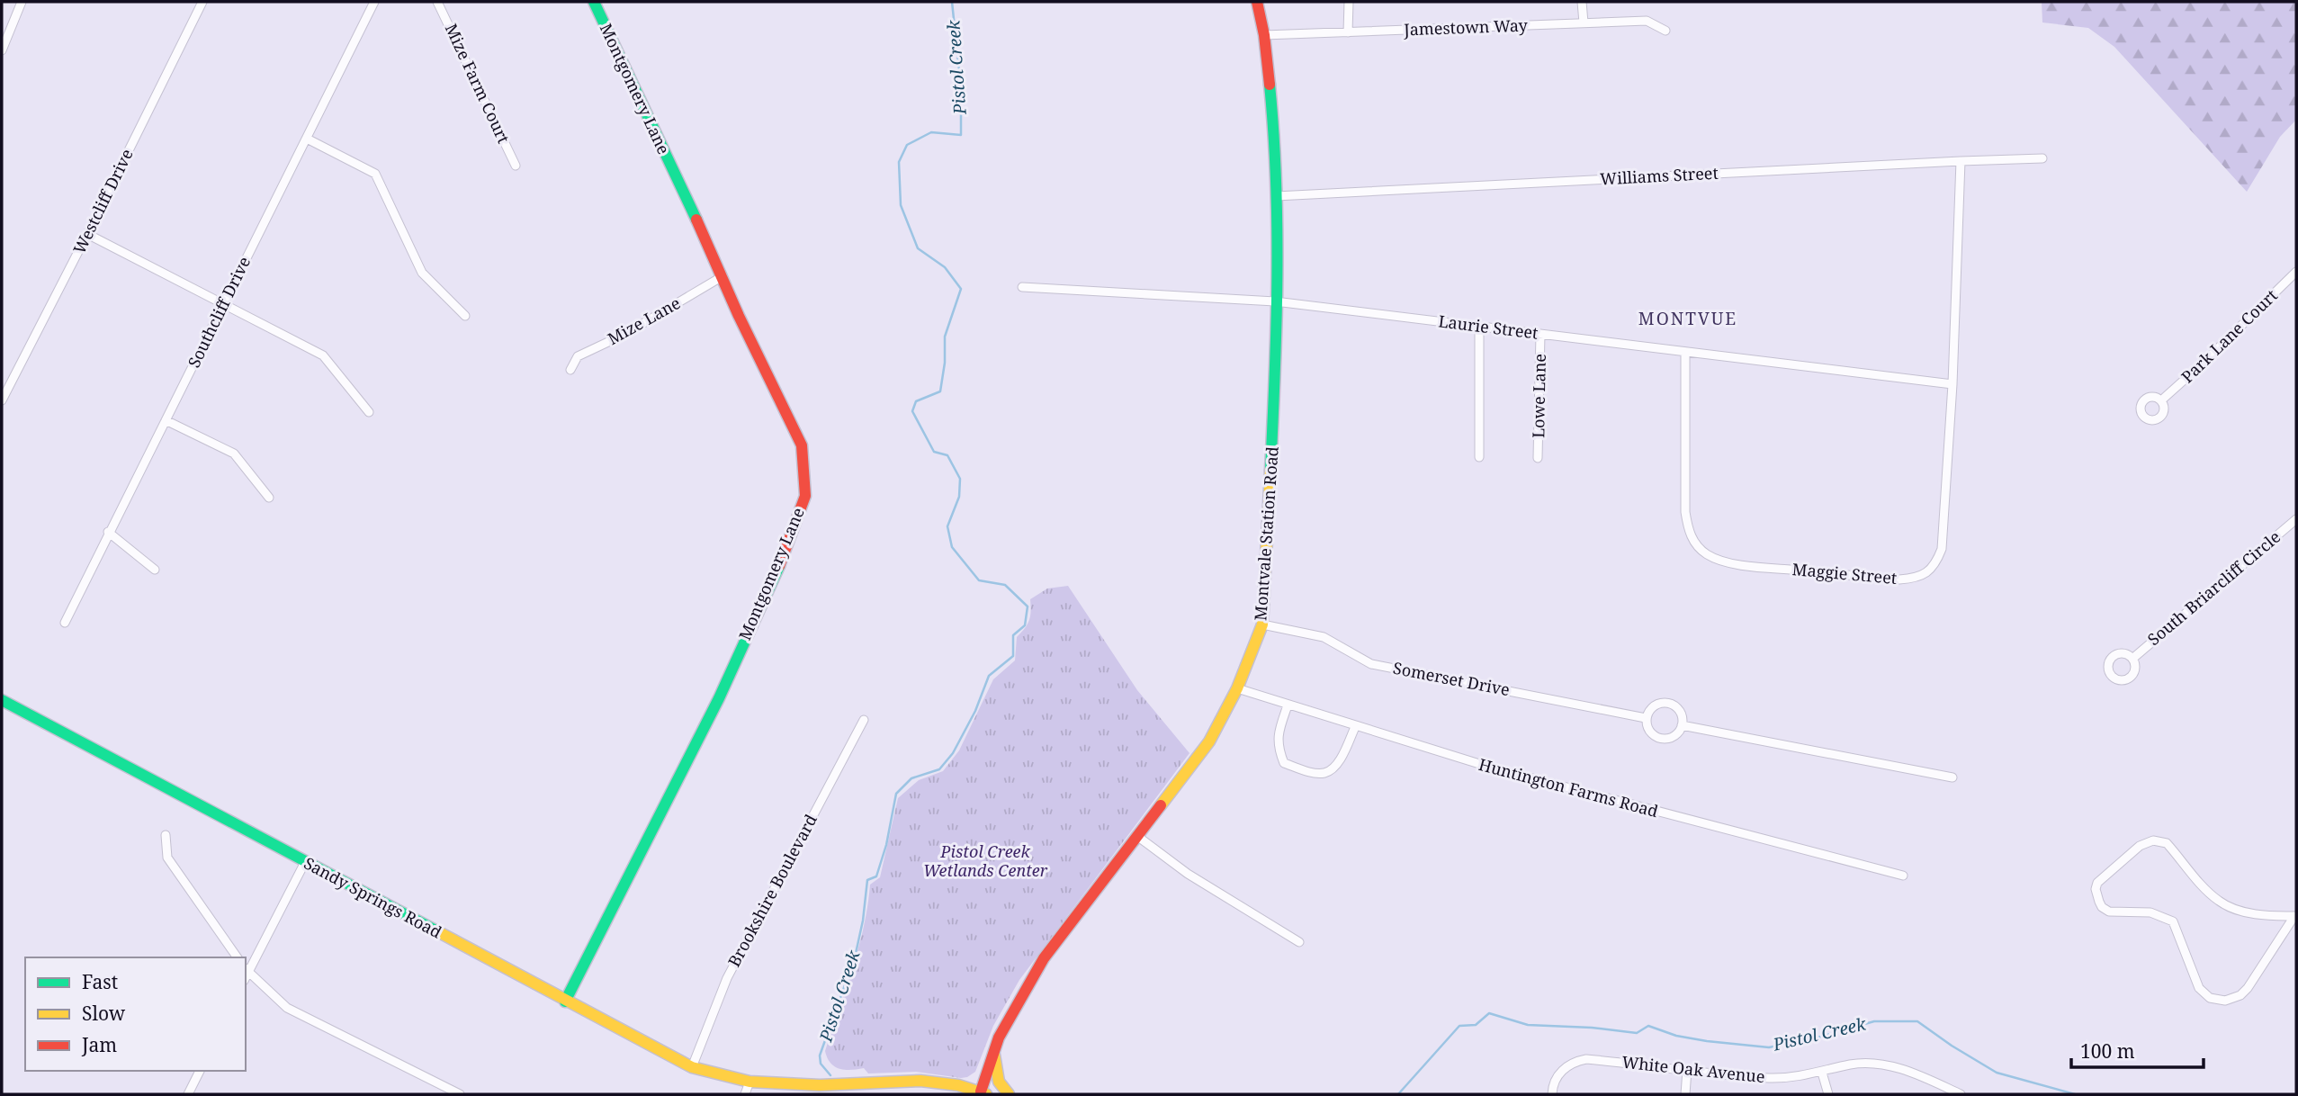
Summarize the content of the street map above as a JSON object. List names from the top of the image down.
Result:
{
  "streets": {
    "street": [
      "Jamestown Way",
      "Mize Farm Court",
      "Montgomery Lane",
      "Williams Street",
      "Westcliff Drive",
      "Southcliff Drive",
      "Mize Lane",
      "Laurie Street",
      "Park Lane Court",
      "Lowe Lane",
      "Montvale Station Road",
      "Maggie Street",
      "South Briarcliff Circle",
      "Somerset Drive",
      "Huntington Farms Road",
      "Brookshire Boulevard",
      "Sandy Springs Road",
      "White Oak Avenue"
    ]
  },
  "crossings": [
    ["Jamestown Way", "Montvale Station Road"],
    ["Montgomery Lane", "Mize Lane"],
    ["Montgomery Lane", "Sandy Springs Road"],
    ["Williams Street", "Montvale Station Road"],
    ["Williams Street", "Maggie Street"],
    ["Laurie Street", "Lowe Lane"],
    ["Laurie Street", "Montvale Station Road"],
    ["Laurie Street", "Maggie Street"],
    ["Montvale Station Road", "Somerset Drive"],
    ["Montvale Station Road", "Huntington Farms Road"],
    ["Montvale Station Road", "Sandy Springs Road"],
    ["Brookshire Boulevard", "Sandy Springs Road"]
  ],
  "districts": ["MONTVUE"],
  "water": ["Pistol Creek"],
  "parks": ["Pistol Creek Wetlands Center"],
  "legend": ["Fast", "Slow", "Jam"],
  "scale_bar": "100 m"
}
